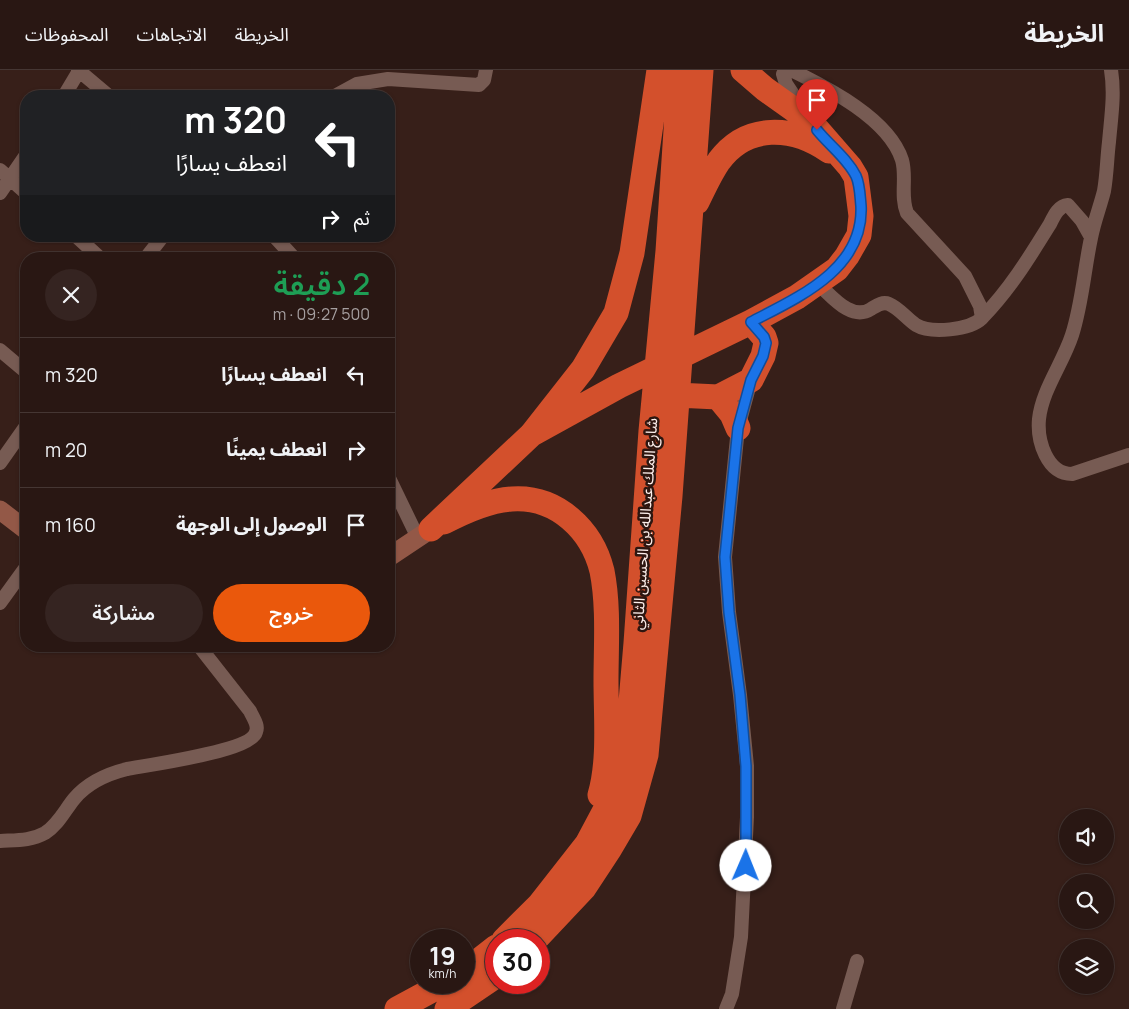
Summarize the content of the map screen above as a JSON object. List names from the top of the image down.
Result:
{
  "streets": {
    "highway": ["شارع الملك عبدالله بن الحسين الثاني"]
  },
  "page": {
    "header": "الخريطة",
    "nav": ["الخريطة", "الاتجاهات", "المحفوظات"],
    "turn": ["320 m", "انعطف يسارًا"],
    "then": "ثم",
    "heading": ["2 دقيقة", "500 m · 09:27"],
    "list": [
      {
        "name": "انعطف يسارًا",
        "value": "320 m"
      },
      {
        "name": "انعطف يمينًا",
        "value": "20 m"
      },
      {
        "name": "الوصول إلى الوجهة",
        "value": "160 m"
      }
    ],
    "buttons": ["خروج", "مشاركة"],
    "speed": "19 km/h",
    "limit": "30"
  }
}
